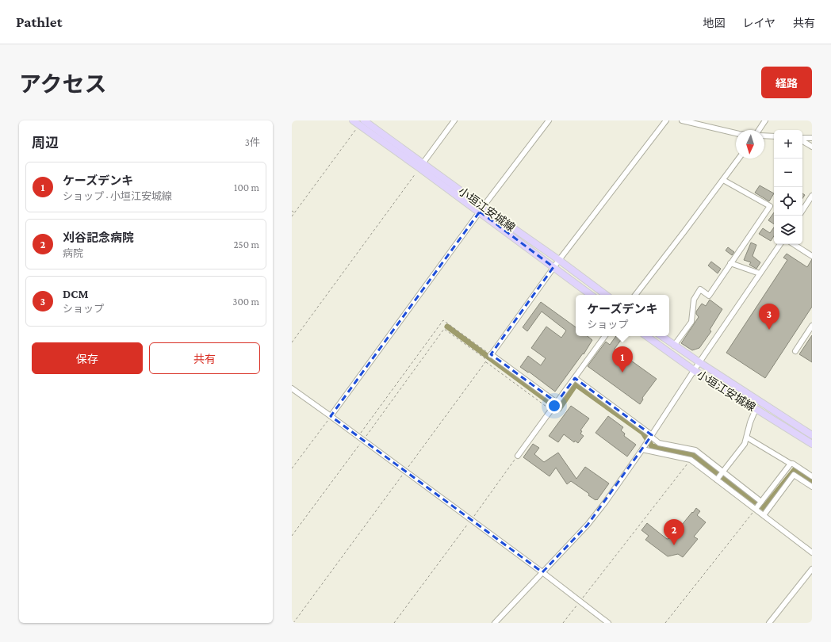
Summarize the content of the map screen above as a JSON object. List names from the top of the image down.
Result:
{
  "streets": {
    "main road": ["小垣江安城線"]
  },
  "north": "bottom",
  "page": {
    "header": "Pathlet",
    "nav": ["地図", "レイヤ", "共有"],
    "title": "アクセス",
    "buttons": [
      "経路",
      ["保存", "共有"]
    ],
    "heading": ["周辺", "3件"],
    "map_buttons": ["+", "−"],
    "list": [
      {
        "mark": "1",
        "name": "ケーズデンキ",
        "note": "ショップ · 小垣江安城線",
        "value": "100 m"
      },
      {
        "mark": "2",
        "name": "刈谷記念病院",
        "note": "病院",
        "value": "250 m"
      },
      {
        "mark": "3",
        "name": "DCM",
        "note": "ショップ",
        "value": "300 m"
      }
    ],
    "popup": ["ケーズデンキ", "ショップ"],
    "pins": ["3", "1", "2"]
  }
}
